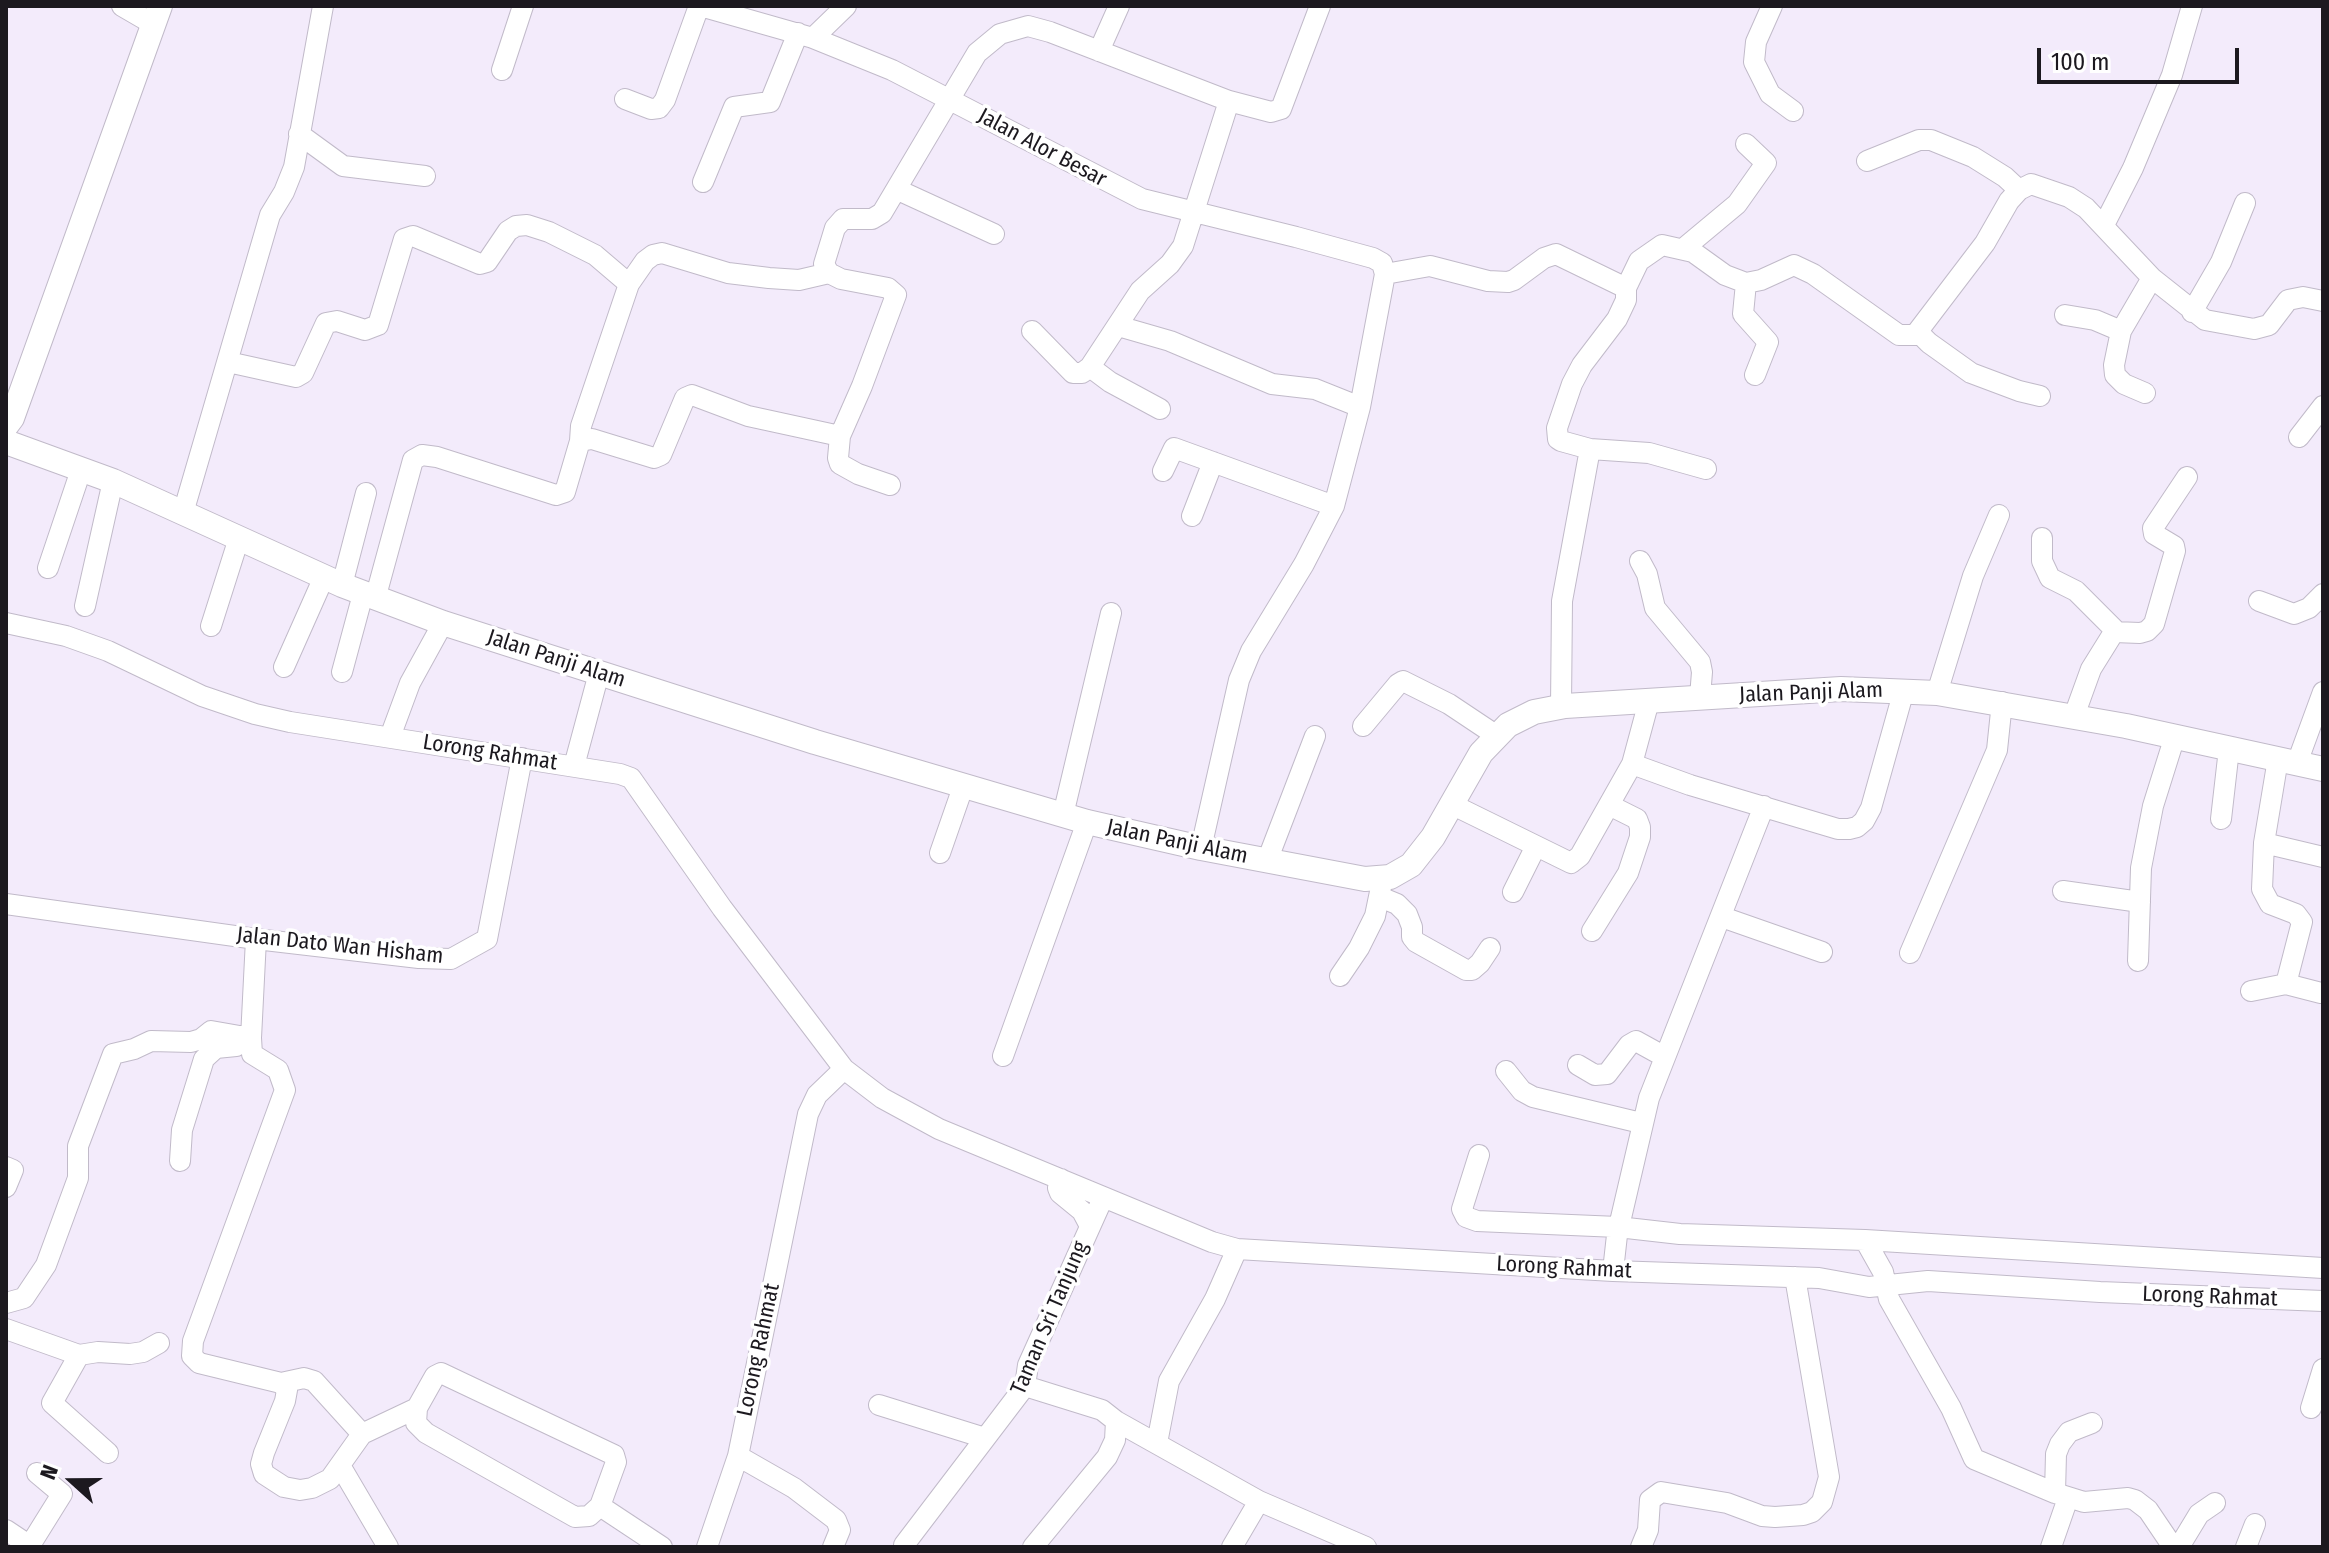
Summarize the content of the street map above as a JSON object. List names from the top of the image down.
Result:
{
  "streets": {
    "main road": ["Jalan Panji Alam"],
    "street": [
      "Jalan Alor Besar",
      "Lorong Rahmat",
      "Jalan Dato Wan Hisham",
      "Taman Sri Tanjung"
    ]
  },
  "crossings": [
    ["Lorong Rahmat", "Jalan Dato Wan Hisham"],
    ["Lorong Rahmat", "Taman Sri Tanjung"]
  ],
  "scale_bar": "100 m",
  "north": "left"
}
